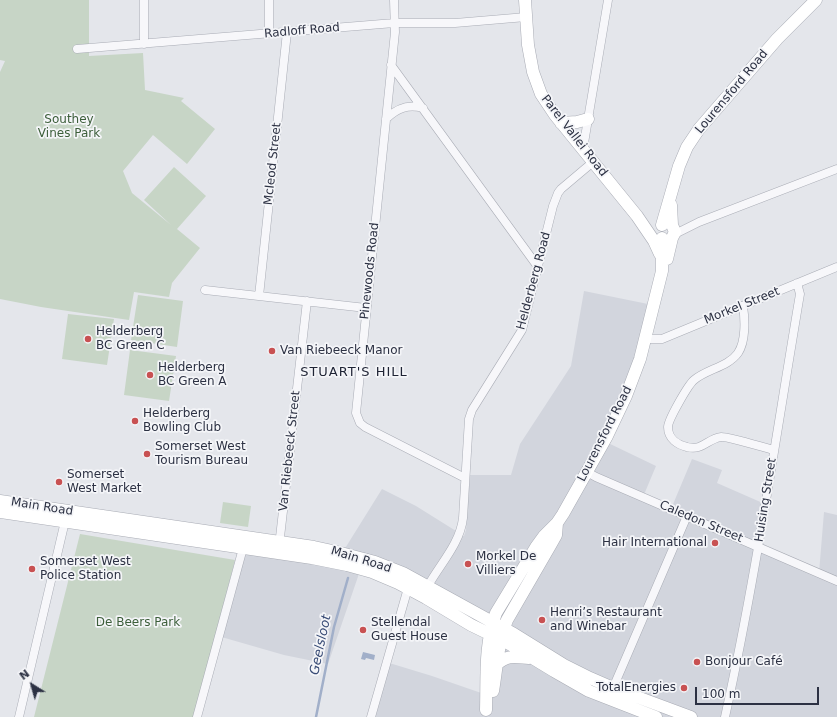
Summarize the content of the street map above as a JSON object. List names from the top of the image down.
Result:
{
  "streets": {
    "main road": ["Lourensford Road", "Parel Vallei Road", "Main Road"],
    "street": [
      "Radloff Road",
      "Mcleod Street",
      "Pinewoods Road",
      "Helderberg Road",
      "Morkel Street",
      "Van Riebeeck Street",
      "Huising Street",
      "Caledon Street"
    ]
  },
  "crossings": [
    ["Radloff Road", "Parel Vallei Road"],
    ["Radloff Road", "Mcleod Street"],
    ["Radloff Road", "Pinewoods Road"],
    ["Lourensford Road", "Parel Vallei Road"],
    ["Lourensford Road", "Morkel Street"],
    ["Lourensford Road", "Main Road"],
    ["Lourensford Road", "Caledon Street"],
    ["Parel Vallei Road", "Helderberg Road"],
    ["Pinewoods Road", "Helderberg Road"],
    ["Helderberg Road", "Main Road"],
    ["Morkel Street", "Huising Street"],
    ["Van Riebeeck Street", "Main Road"],
    ["Huising Street", "Caledon Street"]
  ],
  "districts": ["STUART'S HILL"],
  "water": ["Geelsloot"],
  "parks": ["Southey Vines Park", "De Beers Park"],
  "places": [
    "Helderberg BC Green C",
    "Van Riebeeck Manor",
    "Helderberg BC Green A",
    "Helderberg Bowling Club",
    "Somerset West Tourism Bureau",
    "Somerset West Market",
    "Hair International",
    "Morkel De Villiers",
    "Somerset West Police Station",
    "Henri’s Restaurant and Winebar",
    "Stellendal Guest House",
    "Bonjour Café",
    "TotalEnergies"
  ],
  "scale_bar": "100 m",
  "north": "top left"
}
